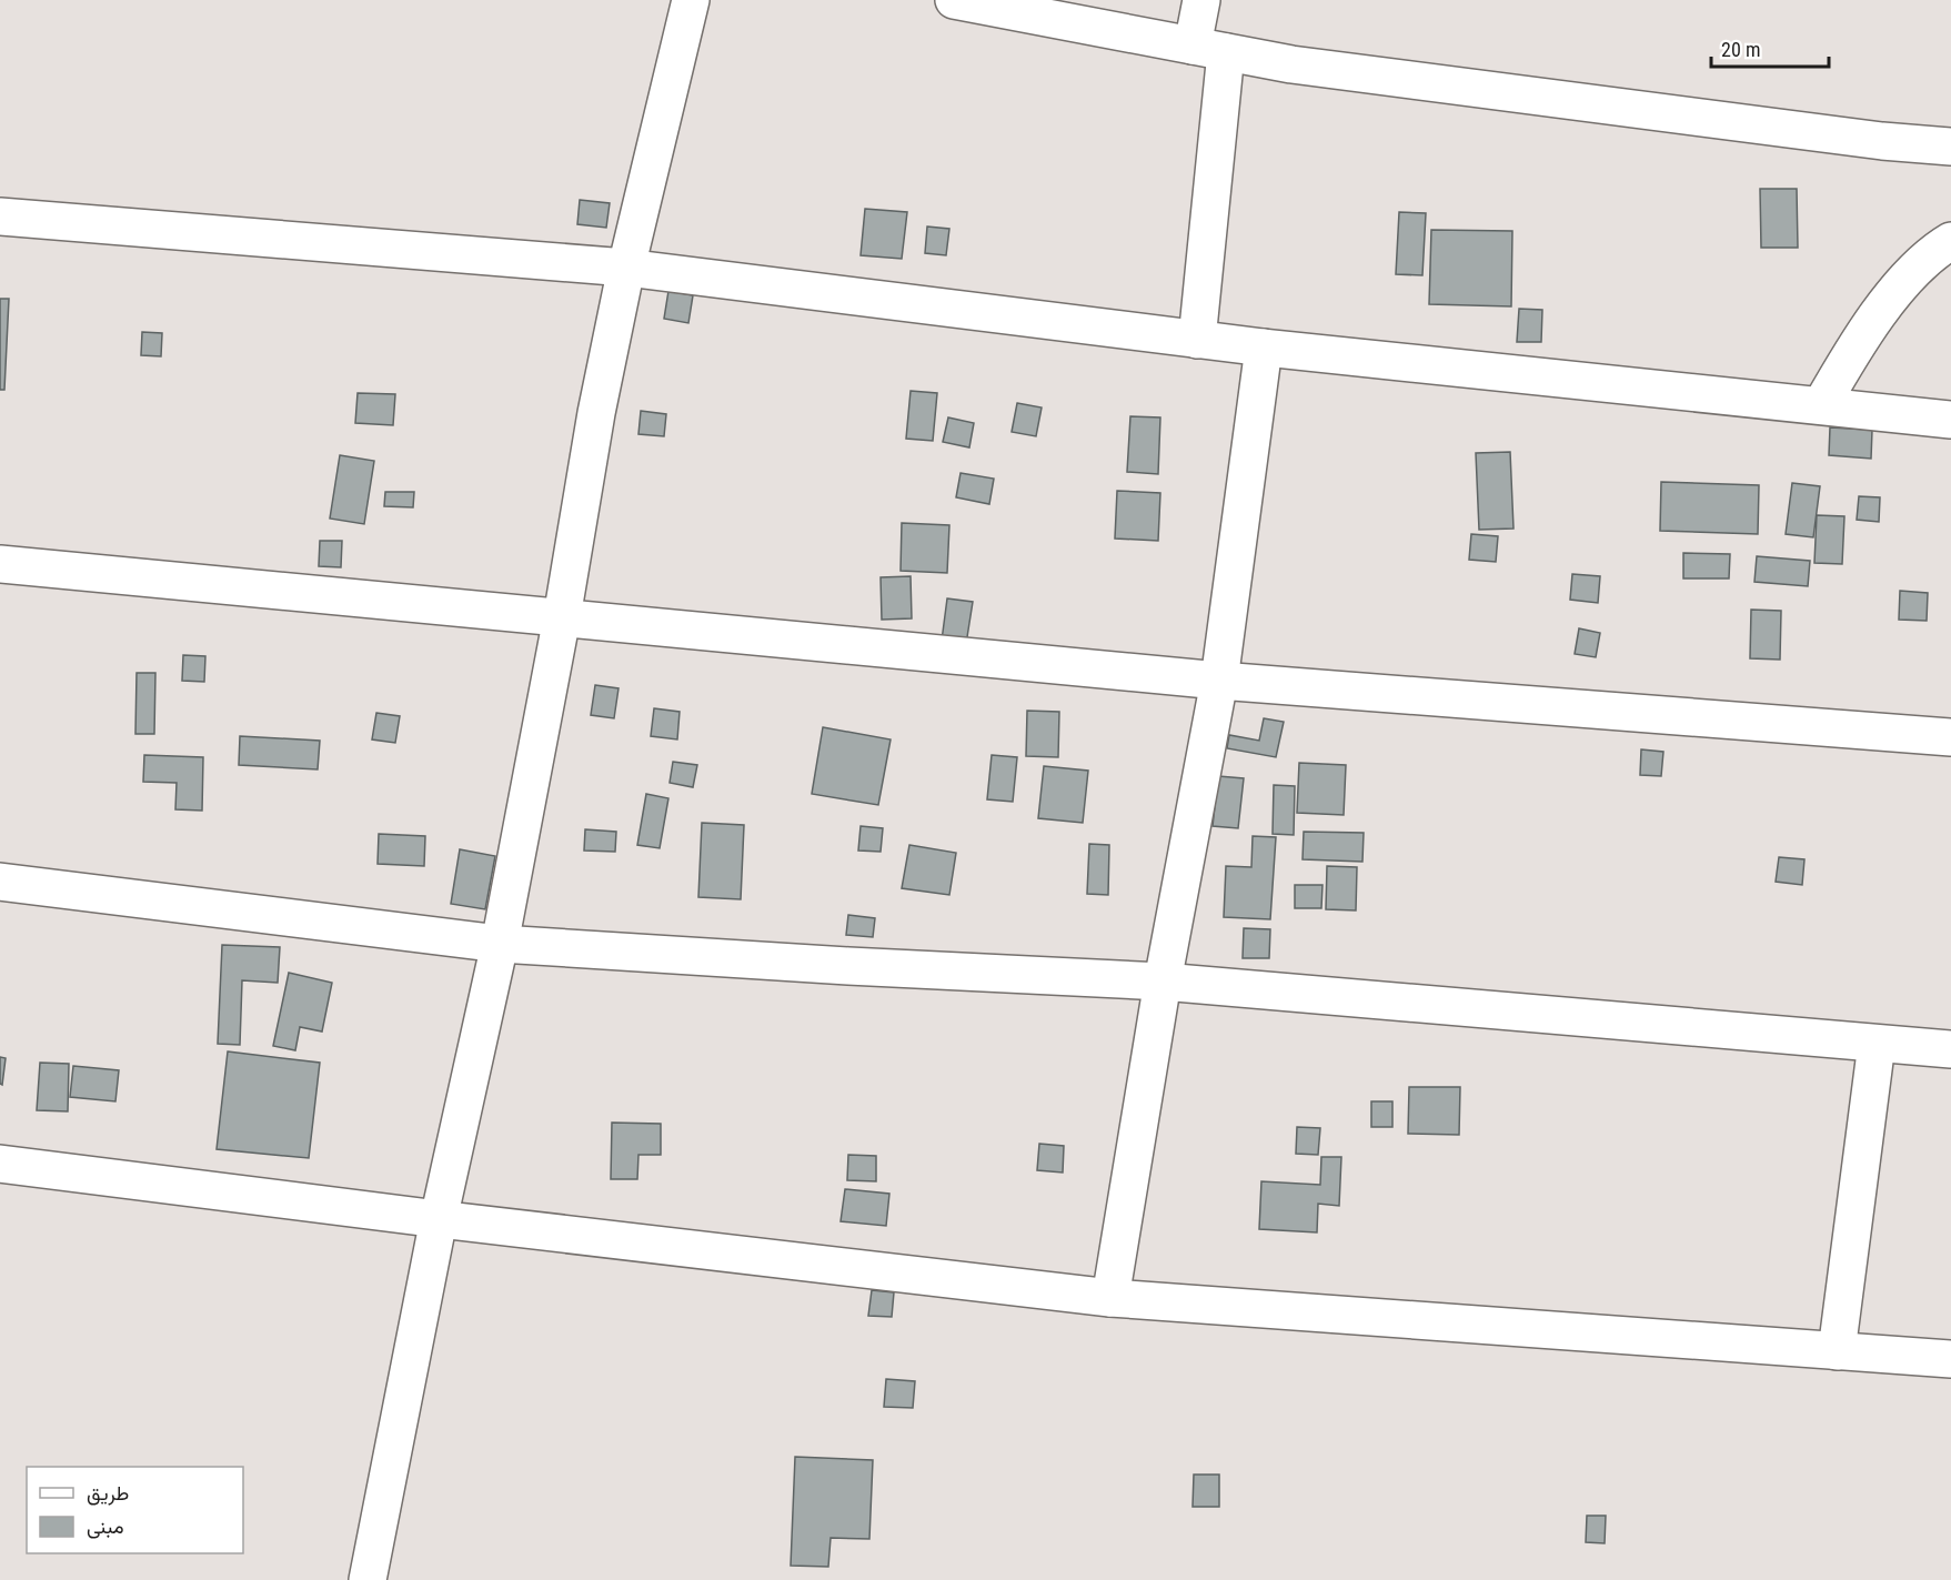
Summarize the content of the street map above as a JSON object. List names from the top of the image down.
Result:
{
  "legend": ["طريق", "مبنى"],
  "scale_bar": "20 m"
}
